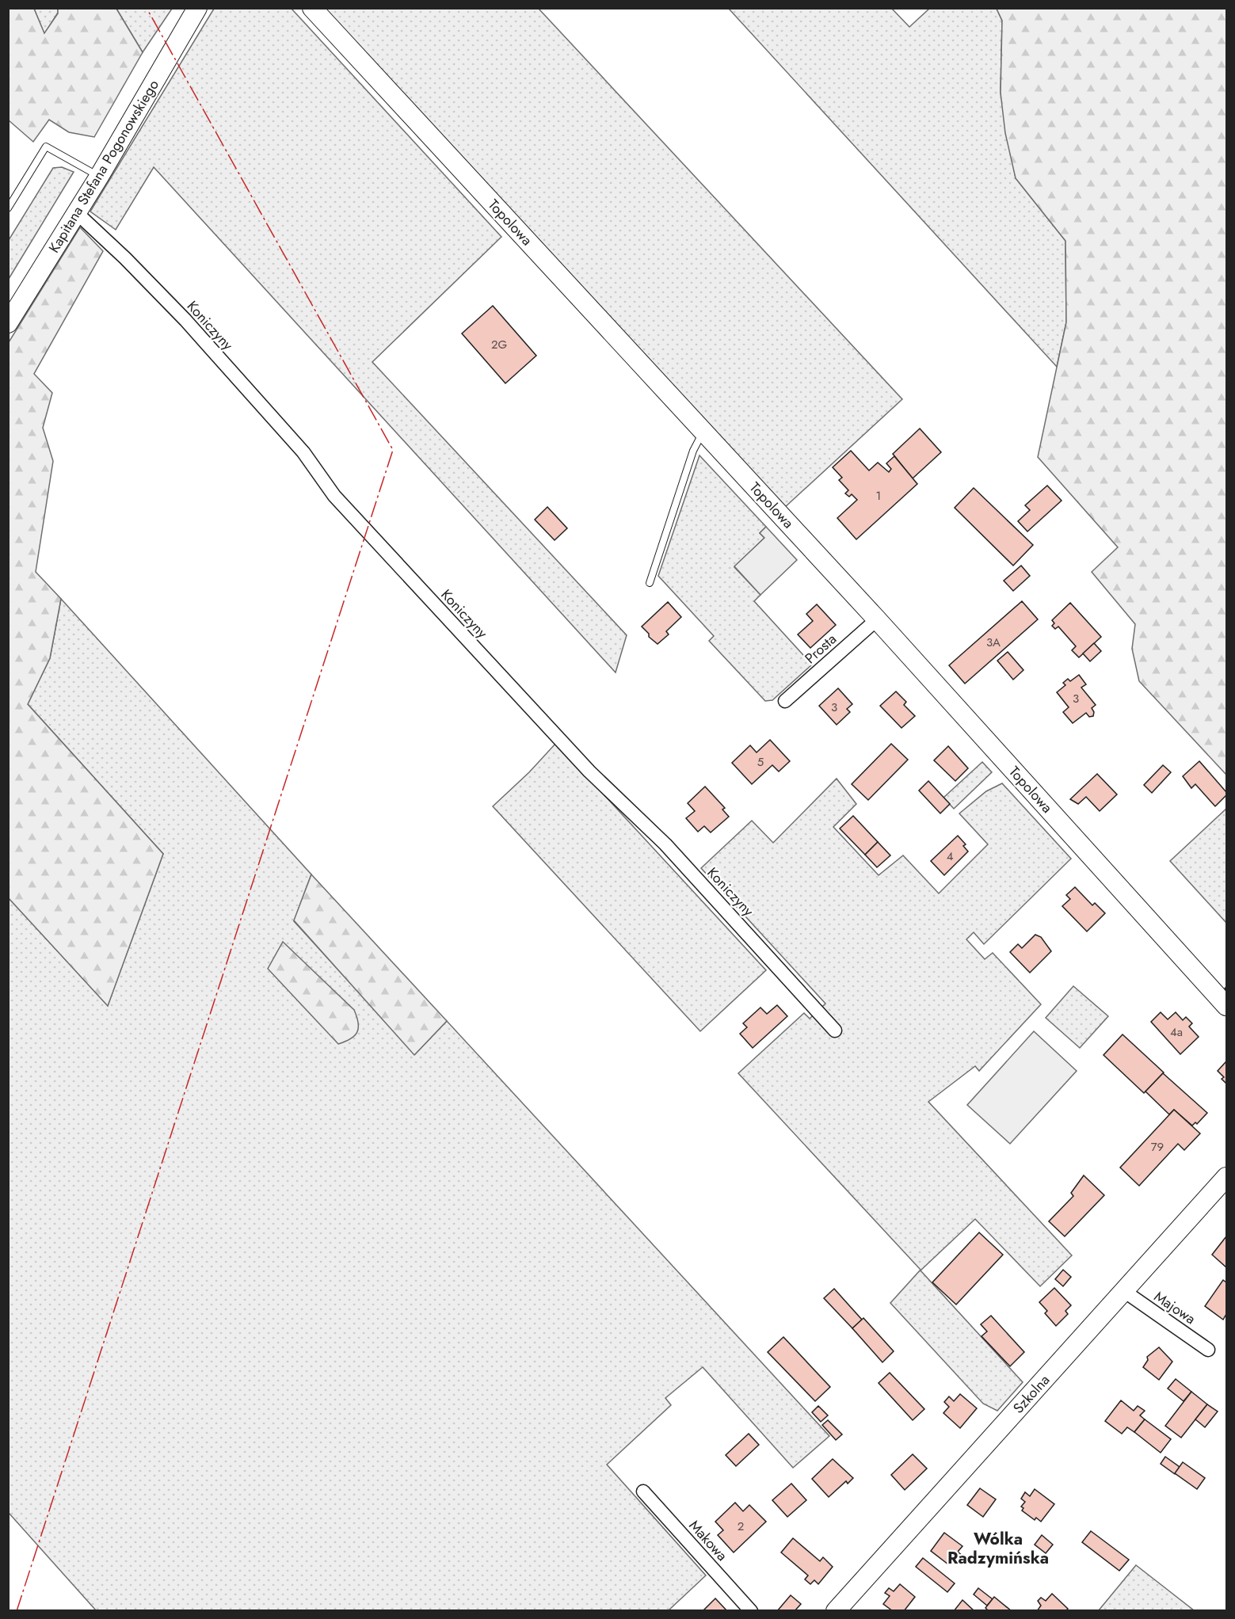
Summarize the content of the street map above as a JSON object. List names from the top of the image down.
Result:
{
  "streets": {
    "street": [
      "Kapitana Stefana Pogonowskiego",
      "Topolowa",
      "Koniczyny",
      "Prosta",
      "Majowa",
      "Szkolna",
      "Makowa"
    ]
  },
  "crossings": [
    ["Kapitana Stefana Pogonowskiego", "Koniczyny"],
    ["Topolowa", "Prosta"],
    ["Majowa", "Szkolna"]
  ],
  "districts": ["Wólka Radzymińska"],
  "house_numbers": [
    "2G",
    "1",
    "3A",
    "3",
    "3",
    "5",
    "4",
    "4a",
    "79",
    "2"
  ]
}
